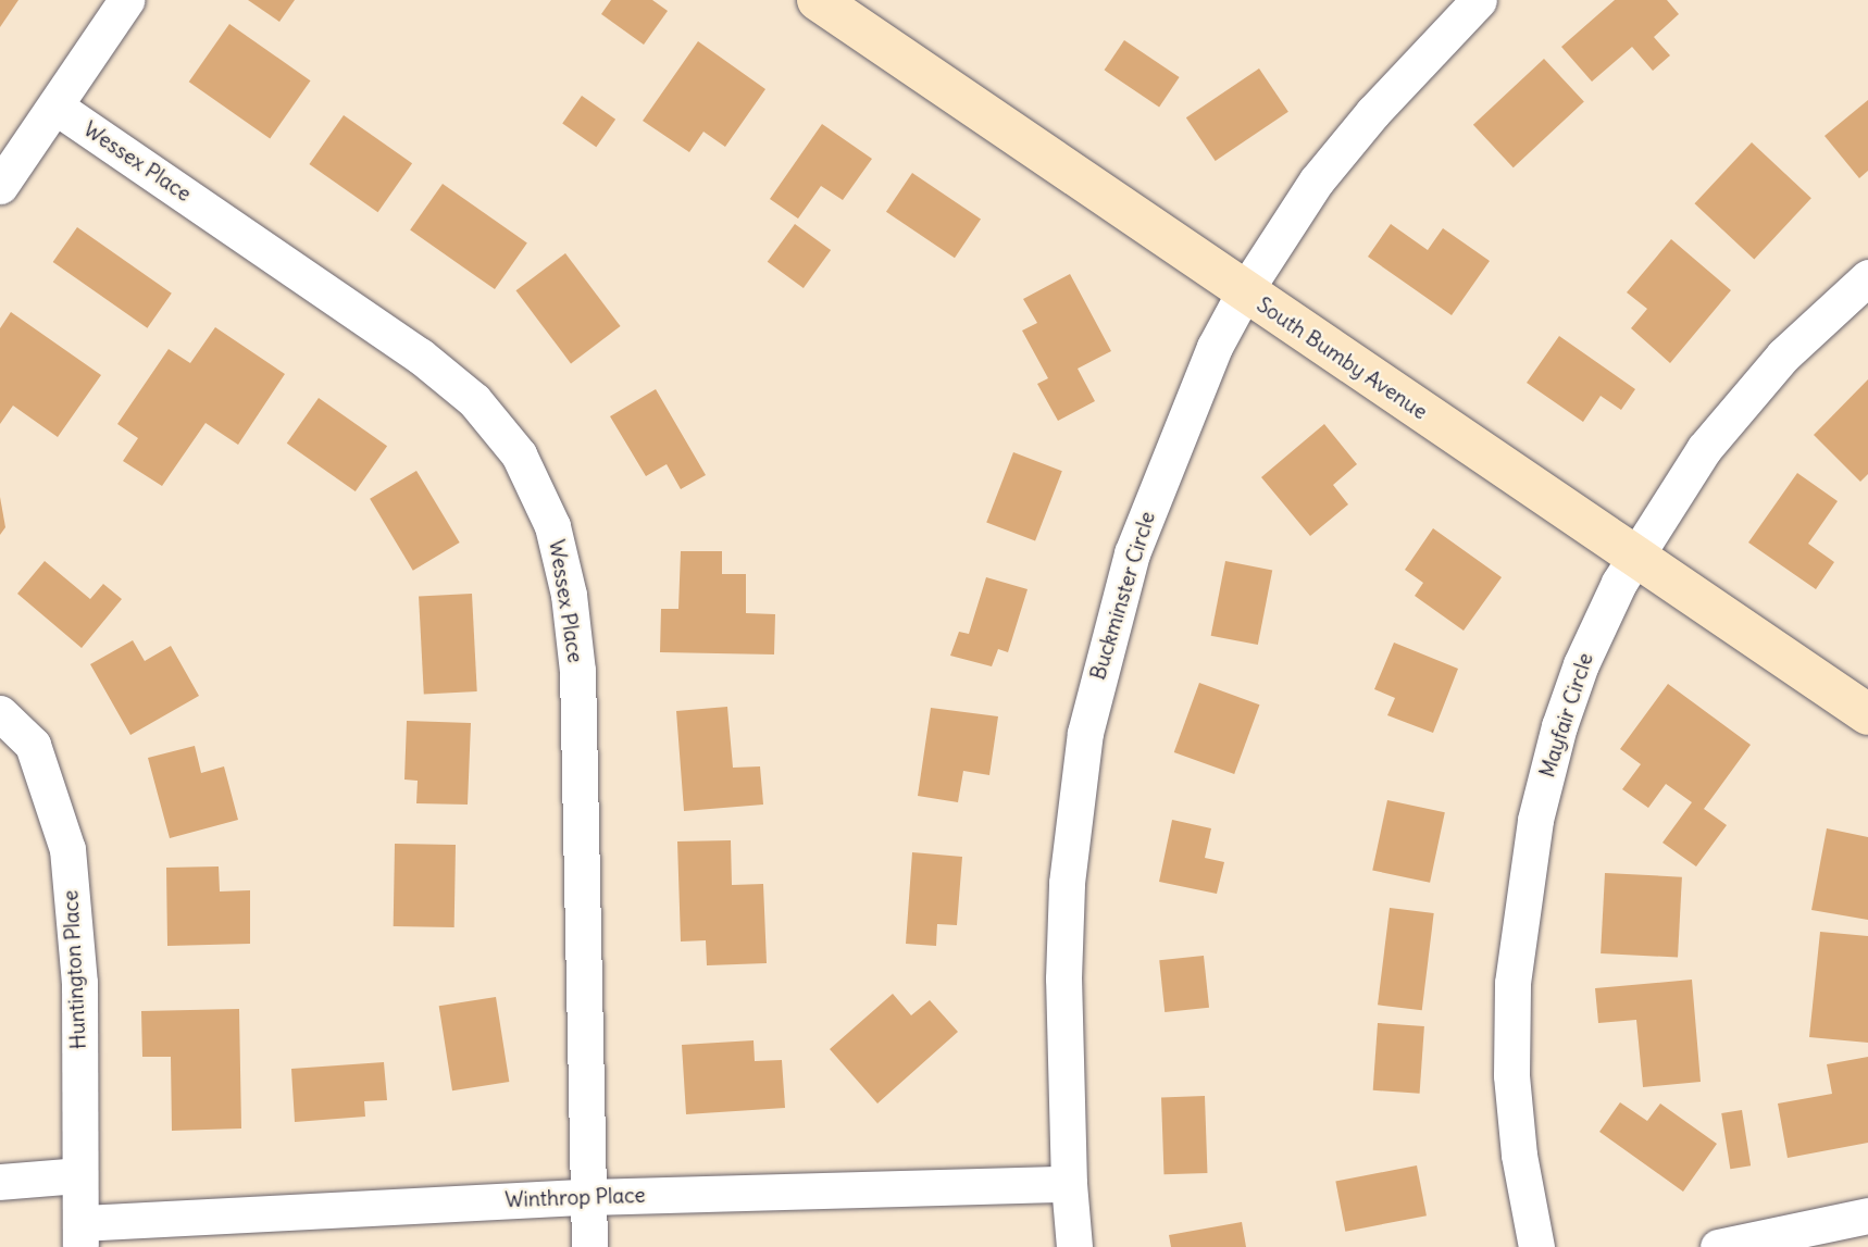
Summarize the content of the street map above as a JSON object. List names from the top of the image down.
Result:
{
  "streets": {
    "street": [
      "Wessex Place",
      "South Bumby Avenue",
      "Buckminster Circle",
      "Mayfair Circle",
      "Huntington Place",
      "Winthrop Place"
    ]
  },
  "crossings": [
    ["Wessex Place", "Winthrop Place"],
    ["South Bumby Avenue", "Buckminster Circle"],
    ["South Bumby Avenue", "Mayfair Circle"],
    ["Buckminster Circle", "Winthrop Place"],
    ["Huntington Place", "Winthrop Place"]
  ]
}
